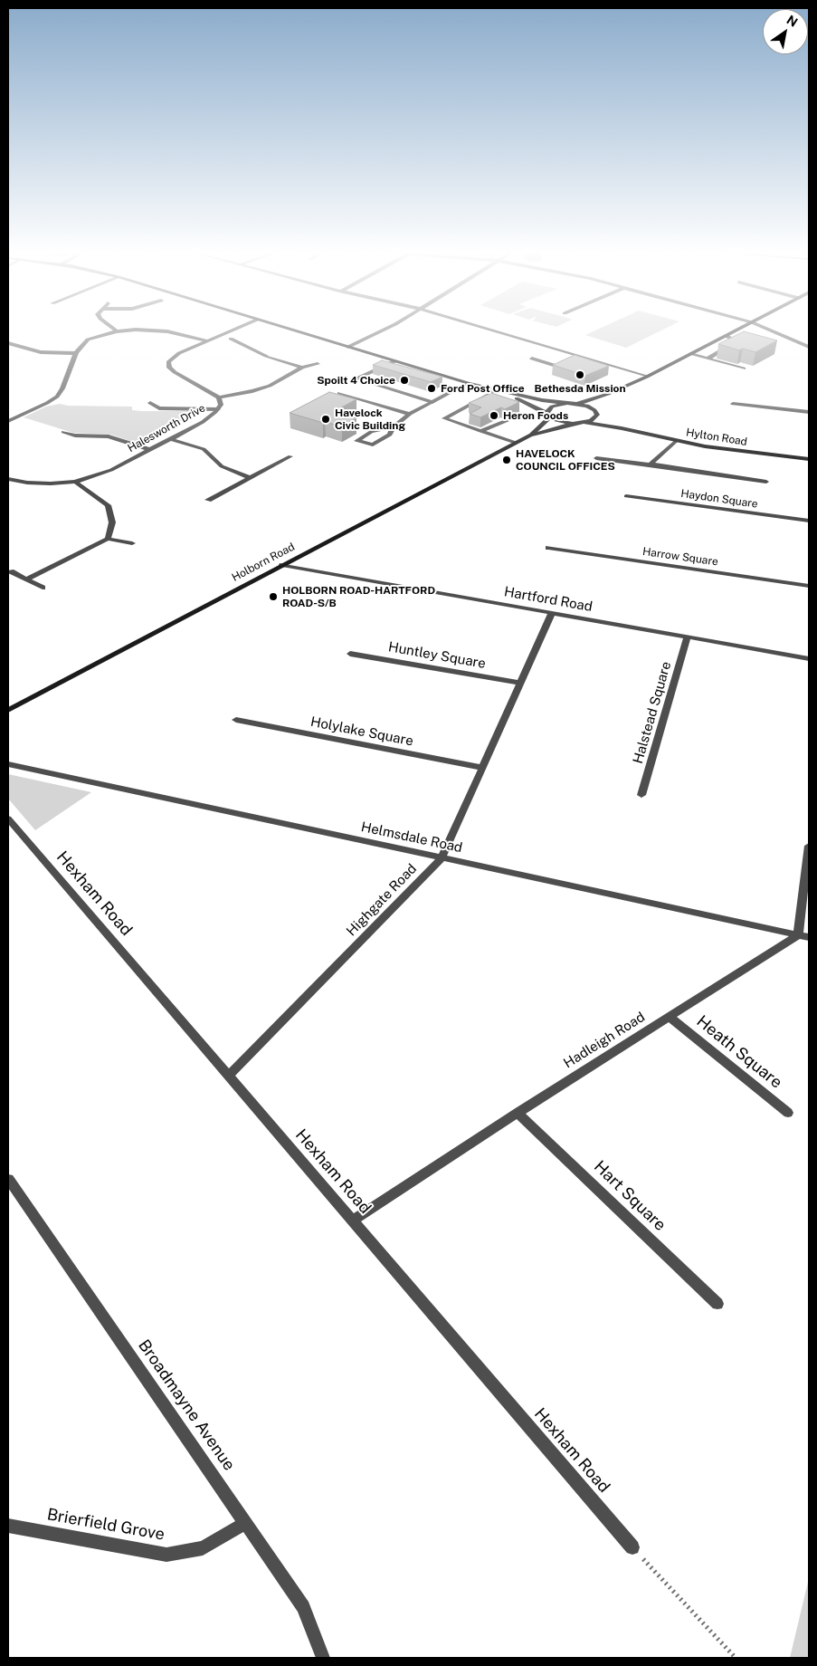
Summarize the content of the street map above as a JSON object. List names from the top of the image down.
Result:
{
  "streets": {
    "main road": ["Hylton Road", "Holborn Road"],
    "street": [
      "Halesworth Drive",
      "Haydon Square",
      "Harrow Square",
      "Hartford Road",
      "Huntley Square",
      "Halstead Square",
      "Holylake Square",
      "Helmsdale Road",
      "Hexham Road",
      "Highgate Road",
      "Hadleigh Road",
      "Heath Square",
      "Hart Square",
      "Broadmayne Avenue",
      "Brierfield Grove"
    ]
  },
  "crossings": [
    ["Hylton Road", "Holborn Road"],
    ["Holborn Road", "Hartford Road"],
    ["Hartford Road", "Halstead Square"],
    ["Hartford Road", "Highgate Road"],
    ["Huntley Square", "Highgate Road"],
    ["Holylake Square", "Highgate Road"],
    ["Helmsdale Road", "Highgate Road"],
    ["Helmsdale Road", "Hadleigh Road"],
    ["Hexham Road", "Highgate Road"],
    ["Hexham Road", "Hadleigh Road"],
    ["Hadleigh Road", "Heath Square"],
    ["Hadleigh Road", "Hart Square"],
    ["Broadmayne Avenue", "Brierfield Grove"]
  ],
  "places": [
    "Bethesda Mission",
    "Spoilt 4 Choice",
    "Ford Post Office",
    "Heron Foods",
    "Havelock Civic Building",
    "HAVELOCK COUNCIL OFFICES",
    "HOLBORN ROAD-HARTFORD ROAD-S/B"
  ],
  "north": "top right"
}
